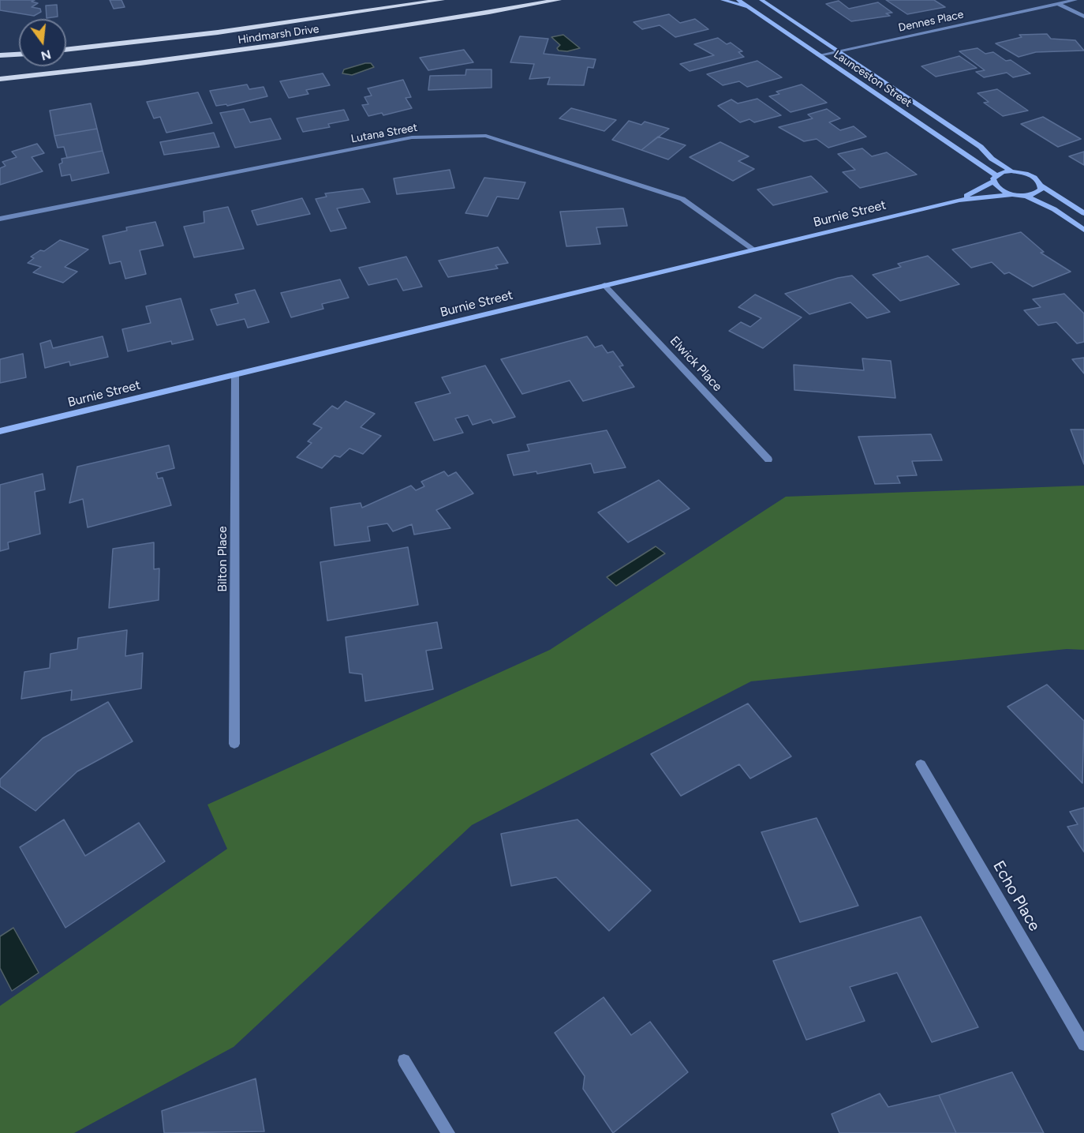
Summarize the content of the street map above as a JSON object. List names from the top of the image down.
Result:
{
  "streets": {
    "main road": ["Hindmarsh Drive", "Launceston Street", "Burnie Street"],
    "street": [
      "Dennes Place",
      "Lutana Street",
      "Elwick Place",
      "Bilton Place",
      "Echo Place"
    ]
  },
  "crossings": [
    ["Dennes Place", "Launceston Street"],
    ["Launceston Street", "Burnie Street"],
    ["Lutana Street", "Burnie Street"],
    ["Burnie Street", "Elwick Place"],
    ["Burnie Street", "Bilton Place"]
  ],
  "north": "bottom"
}
